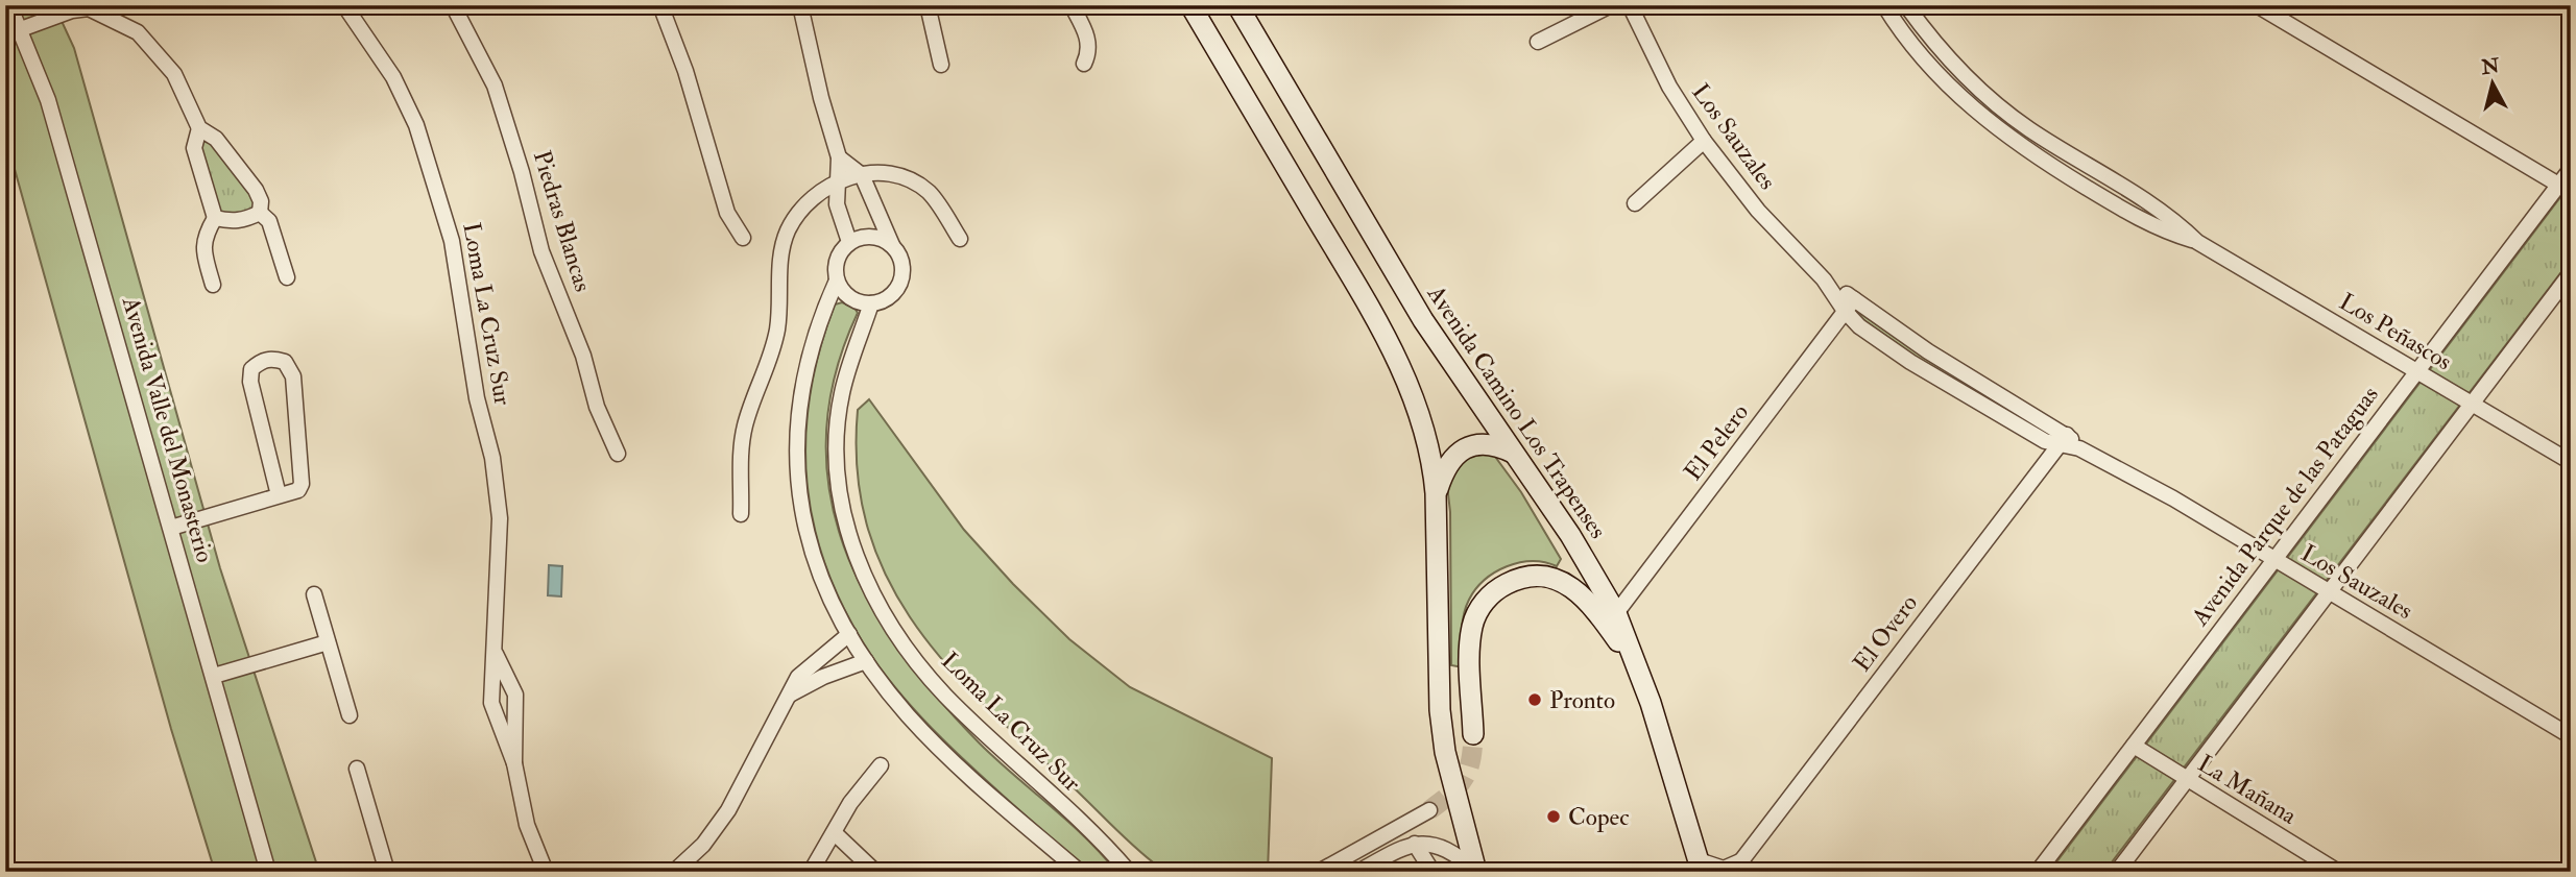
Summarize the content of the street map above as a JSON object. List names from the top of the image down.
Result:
{
  "streets": {
    "main road": ["Avenida Camino Los Trapenses"],
    "street": [
      "Los Sauzales",
      "Piedras Blancas",
      "Loma La Cruz Sur",
      "Los Peñascos",
      "Avenida Valle del Monasterio",
      "El Pelero",
      "Avenida Parque de las Pataguas",
      "El Overo",
      "La Mañana"
    ]
  },
  "crossings": [
    ["Los Sauzales", "El Pelero"],
    ["Los Sauzales", "Avenida Parque de las Pataguas"],
    ["Los Sauzales", "El Overo"],
    ["Los Peñascos", "Avenida Parque de las Pataguas"],
    ["Avenida Camino Los Trapenses", "El Pelero"],
    ["Avenida Camino Los Trapenses", "El Overo"],
    ["Avenida Parque de las Pataguas", "La Mañana"]
  ],
  "places": ["Pronto", "Copec"],
  "north": "top"
}
